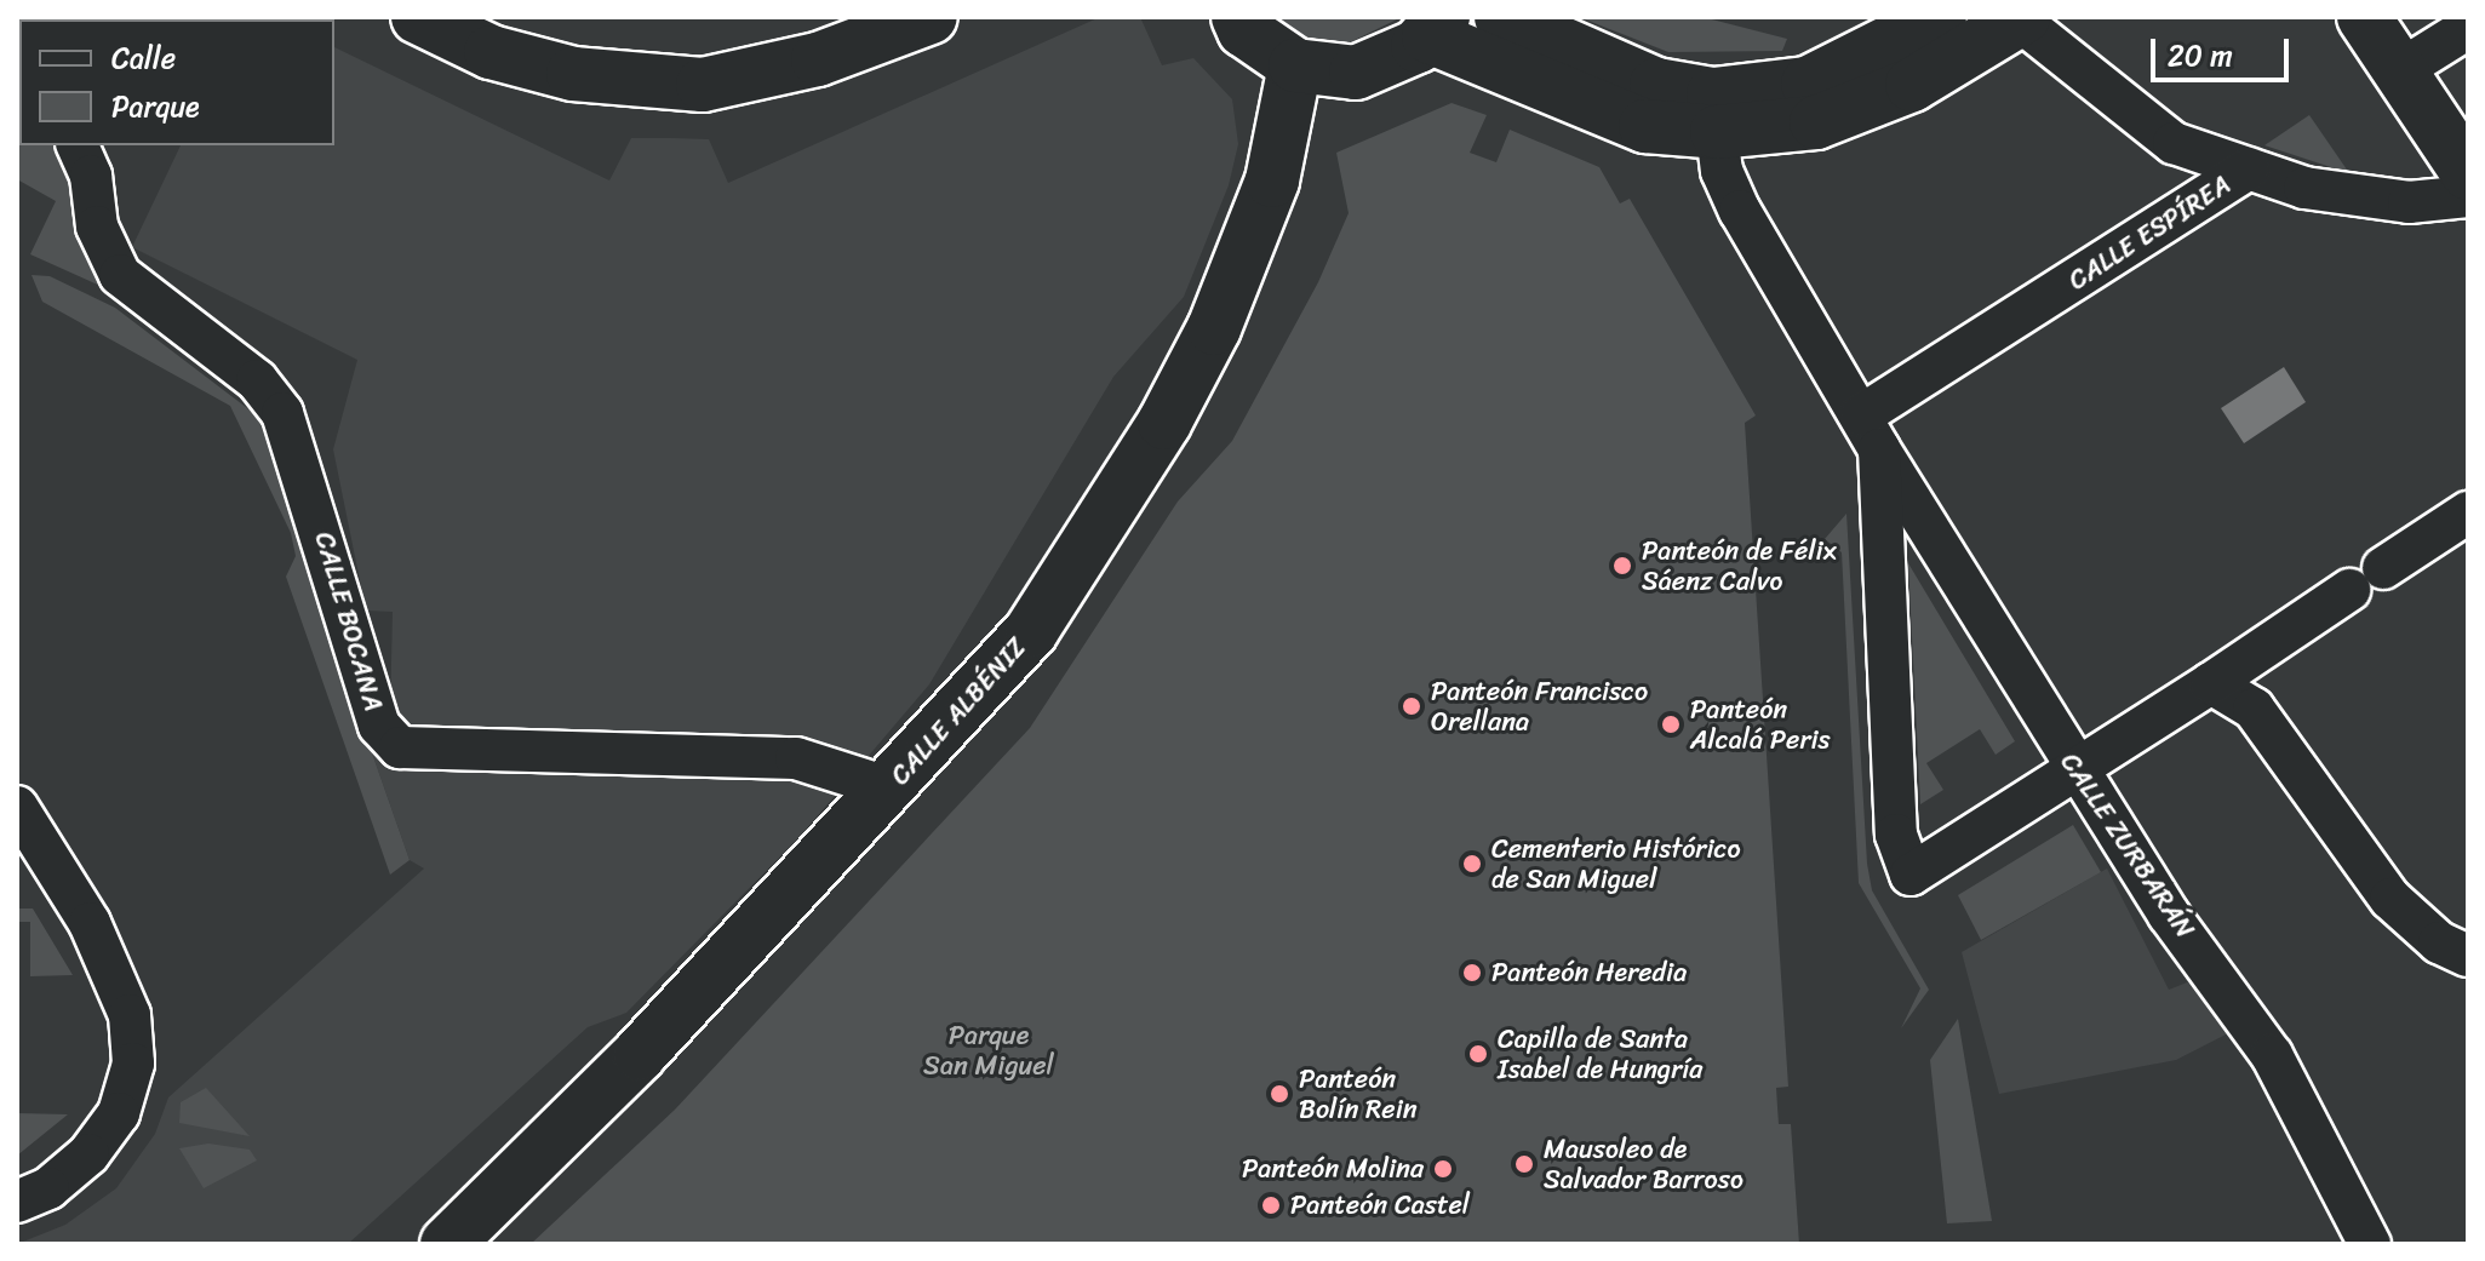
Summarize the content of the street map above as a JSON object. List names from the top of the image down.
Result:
{
  "streets": {
    "main road": ["CALLE ALBÉNIZ"],
    "street": ["CALLE ESPÍREA", "CALLE BOCANA", "CALLE ZURBARÁN"]
  },
  "crossings": [
    ["CALLE ESPÍREA", "CALLE ZURBARÁN"],
    ["CALLE BOCANA", "CALLE ALBÉNIZ"]
  ],
  "parks": ["Parque San Miguel"],
  "places": [
    "Panteón de Félix Sáenz Calvo",
    "Panteón Francisco Orellana",
    "Panteón Alcalá Peris",
    "Cementerio Histórico de San Miguel",
    "Panteón Heredia",
    "Capilla de Santa Isabel de Hungría",
    "Panteón Bolín Rein",
    "Mausoleo de Salvador Barroso",
    "Panteón Molina",
    "Panteón Castel"
  ],
  "legend": ["Calle", "Parque"],
  "scale_bar": "20 m"
}
